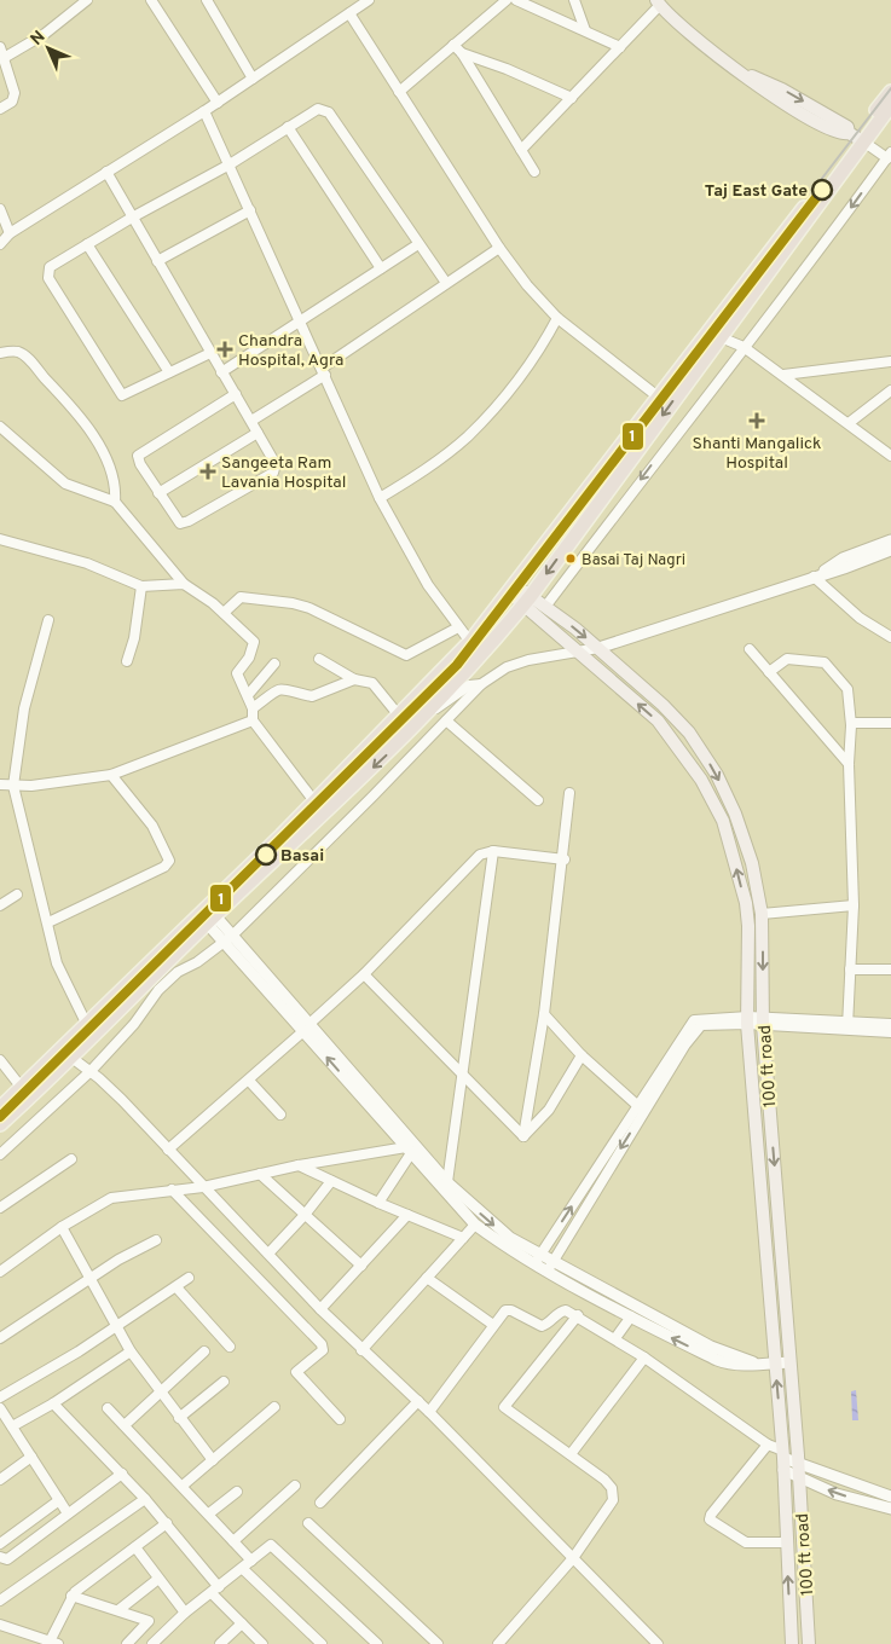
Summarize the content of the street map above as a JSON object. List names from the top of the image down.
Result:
{
  "streets": {
    "main road": ["100 ft road"]
  },
  "places": {
    "other": ["Taj East Gate", "Basai Taj Nagri", "Basai"],
    "health": ["Chandra Hospital, Agra", "Shanti Mangalick Hospital", "Sangeeta Ram Lavania Hospital"]
  },
  "lines": ["transit line 1"],
  "north": "top left"
}
